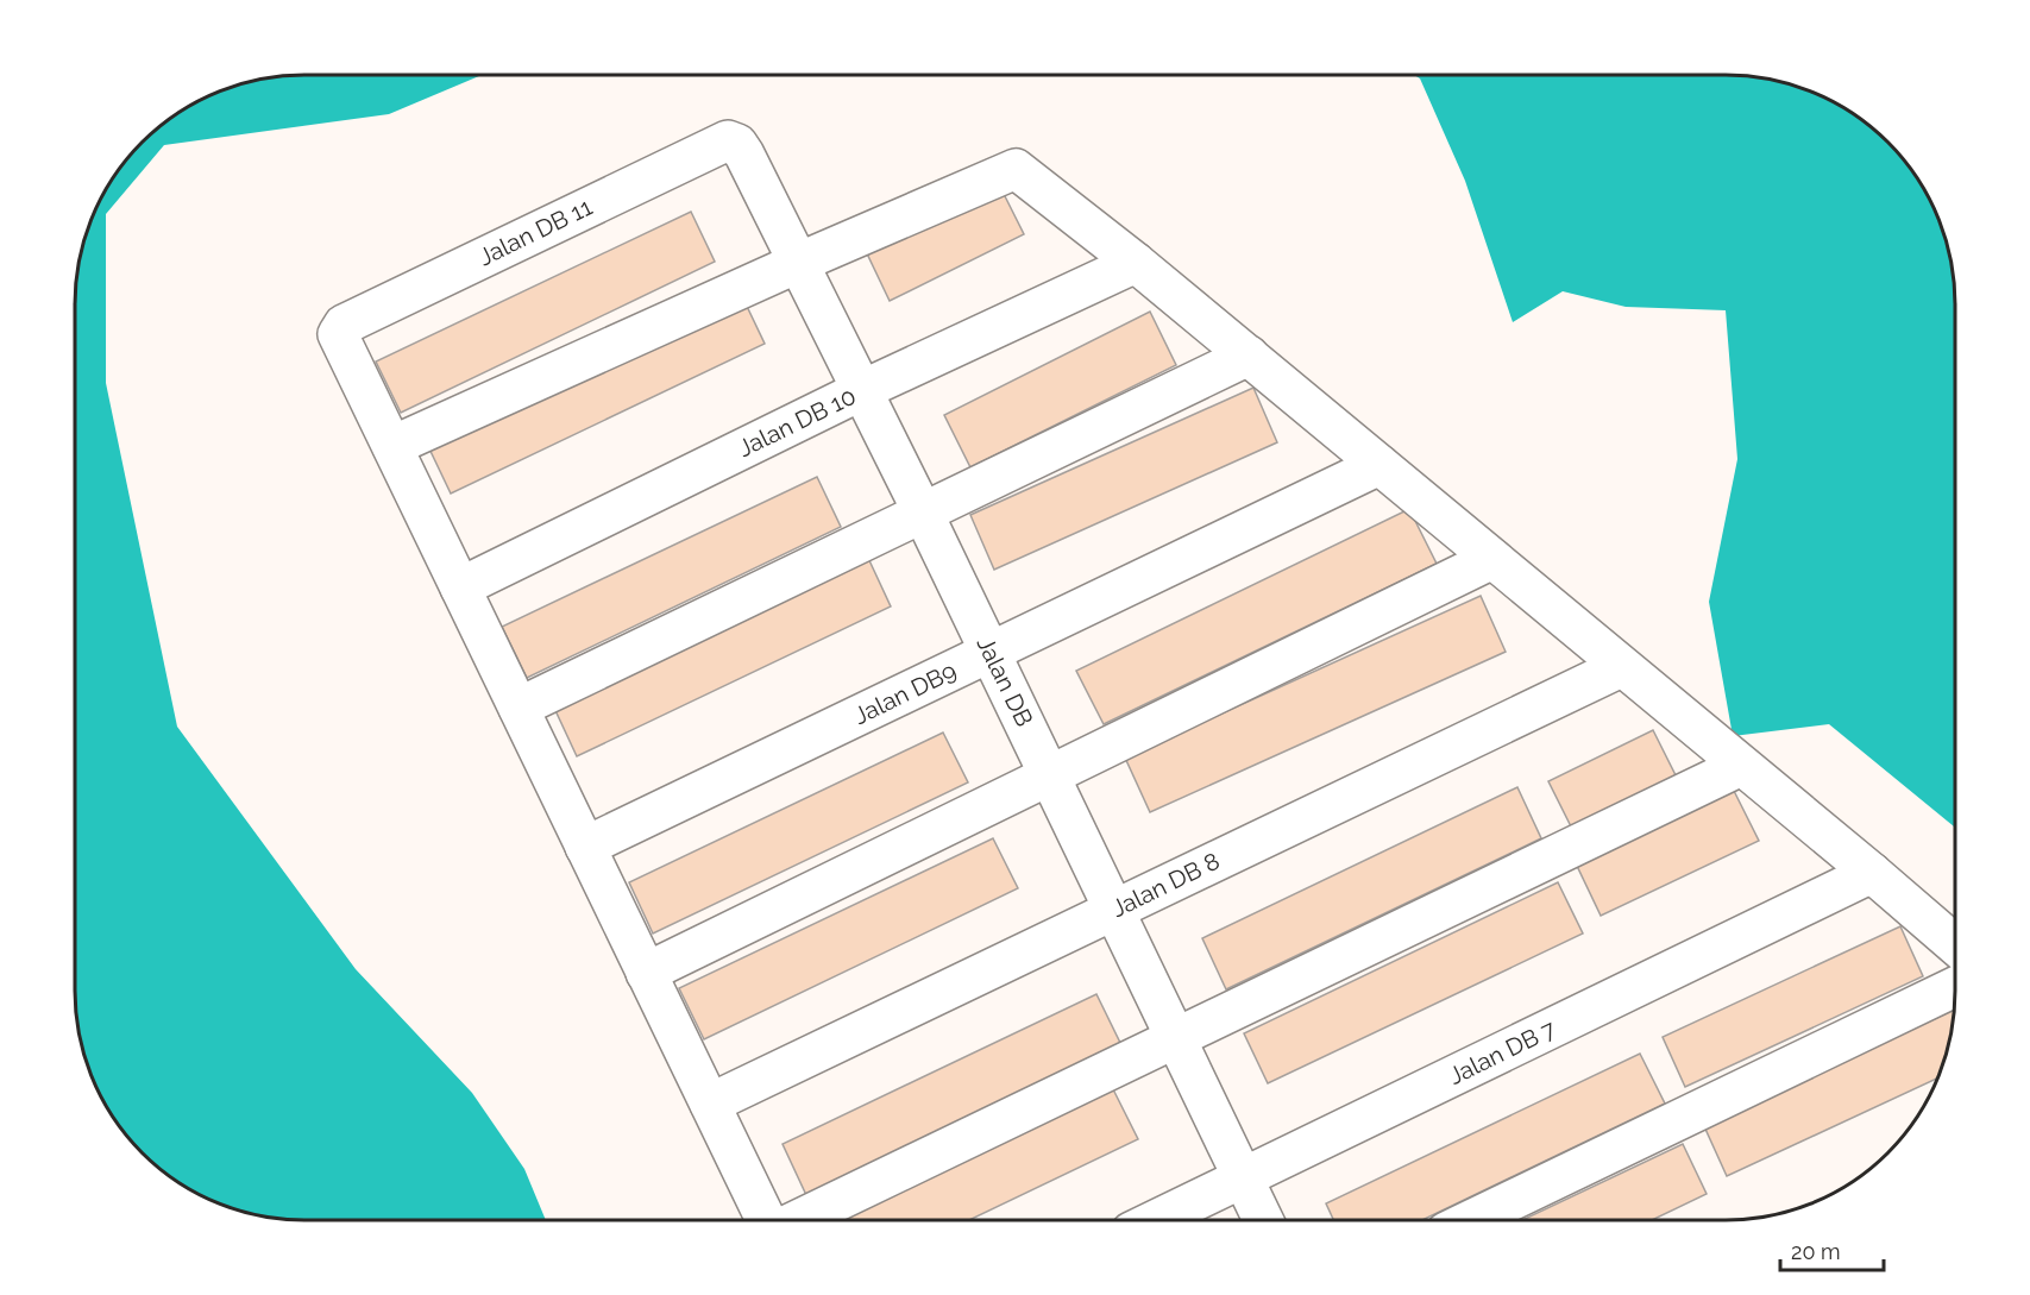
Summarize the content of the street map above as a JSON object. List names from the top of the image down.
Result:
{
  "streets": {
    "street": [
      "Jalan DB 11",
      "Jalan DB 10",
      "Jalan DB",
      "Jalan DB9",
      "Jalan DB 8",
      "Jalan DB 7"
    ]
  },
  "crossings": [
    ["Jalan DB 11", "Jalan DB"],
    ["Jalan DB 10", "Jalan DB"],
    ["Jalan DB", "Jalan DB9"],
    ["Jalan DB", "Jalan DB 8"],
    ["Jalan DB", "Jalan DB 7"]
  ],
  "scale_bar": "20 m"
}
